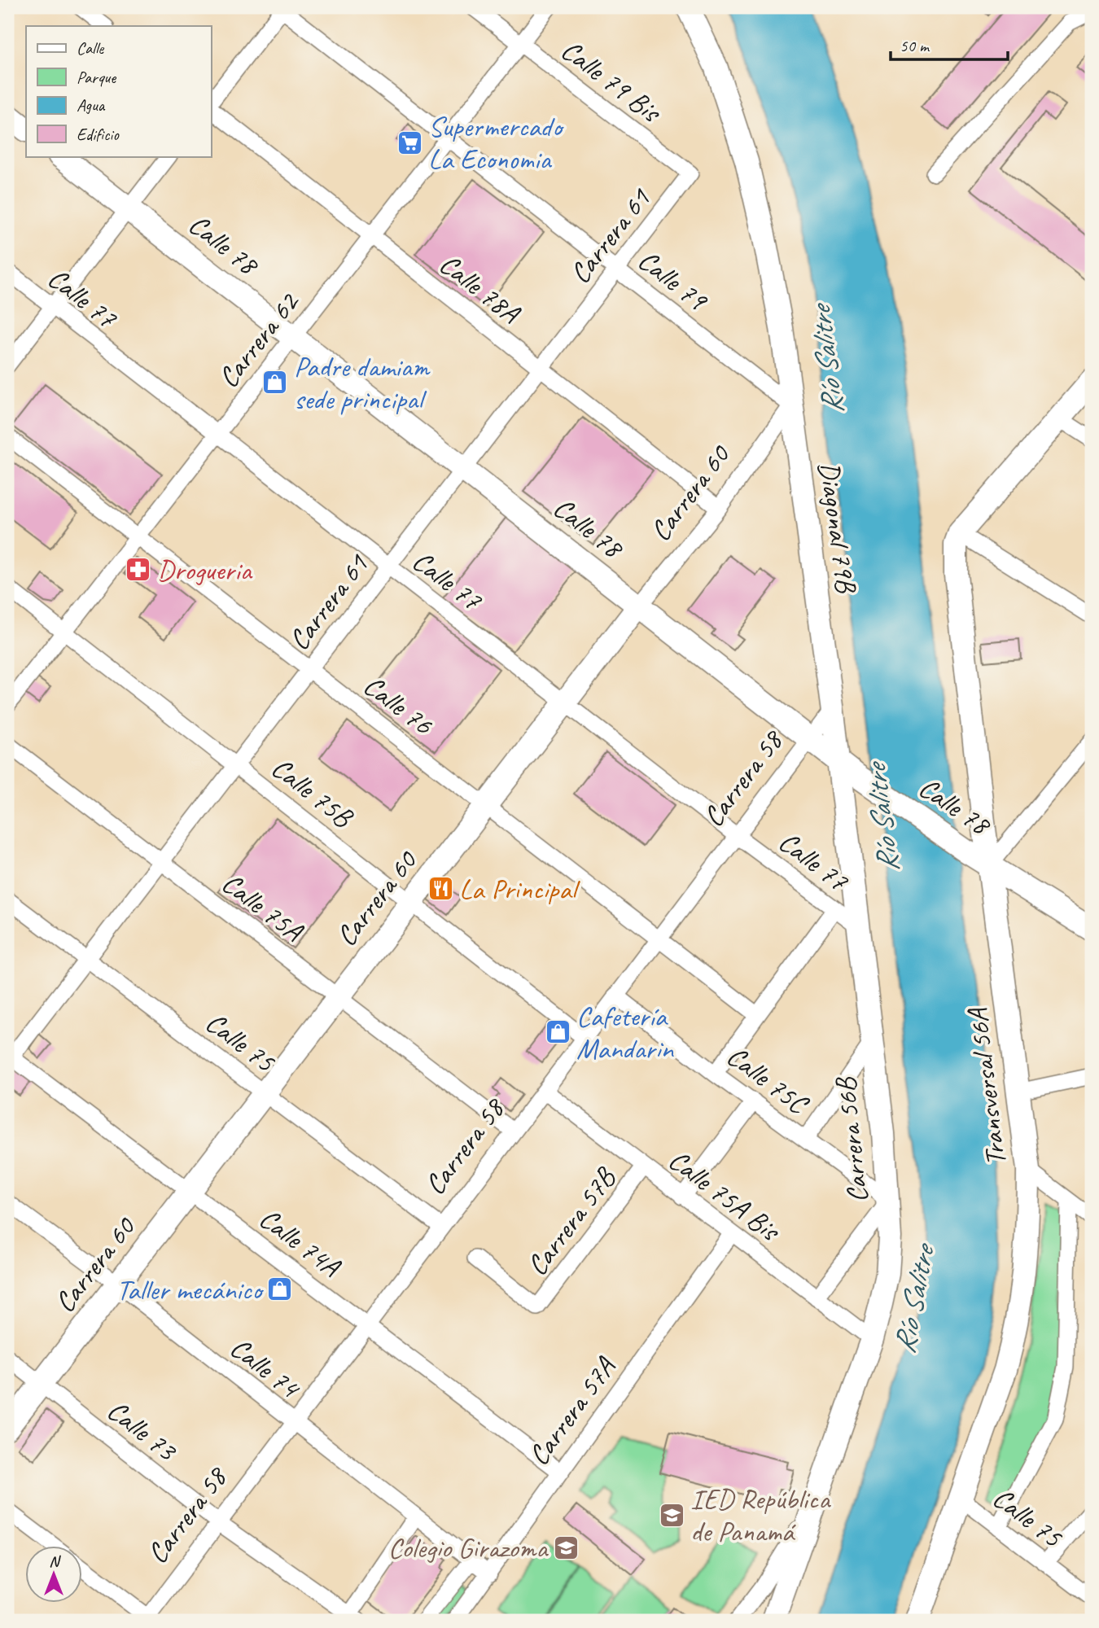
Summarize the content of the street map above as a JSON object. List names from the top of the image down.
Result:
{
  "streets": {
    "main road": [
      "Calle 78",
      "Carrera 60",
      "Diagonal 79B",
      "Transversal 56A",
      "Carrera 56B"
    ],
    "street": [
      "Calle 79 Bis",
      "Carrera 61",
      "Calle 79",
      "Calle 78A",
      "Calle 77",
      "Carrera 62",
      "Calle 76",
      "Carrera 58",
      "Calle 75B",
      "Calle 75A",
      "Calle 75",
      "Calle 75C",
      "Calle 75A Bis",
      "Carrera 57B",
      "Calle 74A",
      "Calle 74",
      "Carrera 57A",
      "Calle 73"
    ]
  },
  "crossings": [
    ["Calle 79 Bis", "Carrera 61"],
    ["Calle 79 Bis", "Carrera 62"],
    ["Carrera 61", "Calle 78"],
    ["Carrera 61", "Calle 79"],
    ["Carrera 61", "Calle 78A"],
    ["Carrera 61", "Calle 77"],
    ["Carrera 61", "Calle 76"],
    ["Carrera 61", "Calle 75B"],
    ["Carrera 61", "Calle 75A"],
    ["Carrera 61", "Calle 75"],
    ["Carrera 61", "Calle 74A"],
    ["Calle 78", "Carrera 62"],
    ["Calle 78", "Carrera 60"],
    ["Calle 78", "Diagonal 79B"],
    ["Calle 78", "Carrera 58"],
    ["Calle 78", "Transversal 56A"],
    ["Calle 78", "Carrera 56B"],
    ["Calle 79", "Carrera 62"],
    ["Calle 79", "Carrera 60"],
    ["Calle 79", "Diagonal 79B"],
    ["Calle 78A", "Carrera 62"],
    ["Calle 78A", "Carrera 60"],
    ["Calle 77", "Carrera 62"],
    ["Calle 77", "Carrera 60"],
    ["Calle 77", "Carrera 58"],
    ["Calle 77", "Carrera 56B"],
    ["Carrera 62", "Calle 76"],
    ["Carrera 62", "Calle 75B"],
    ["Carrera 60", "Diagonal 79B"],
    ["Carrera 60", "Calle 76"],
    ["Carrera 60", "Calle 75B"],
    ["Carrera 60", "Calle 75A"],
    ["Carrera 60", "Calle 75"],
    ["Carrera 60", "Calle 74A"],
    ["Carrera 60", "Calle 74"],
    ["Carrera 60", "Calle 73"],
    ["Diagonal 79B", "Carrera 58"],
    ["Diagonal 79B", "Carrera 56B"],
    ["Calle 76", "Carrera 58"],
    ["Carrera 58", "Calle 75B"],
    ["Carrera 58", "Calle 75A"],
    ["Carrera 58", "Calle 75"],
    ["Carrera 58", "Calle 75C"],
    ["Carrera 58", "Calle 75A Bis"],
    ["Carrera 58", "Calle 74A"],
    ["Carrera 58", "Calle 74"],
    ["Carrera 58", "Calle 73"],
    ["Calle 75", "Transversal 56A"],
    ["Calle 75C", "Carrera 56B"],
    ["Carrera 56B", "Calle 75A Bis"],
    ["Calle 75A Bis", "Carrera 57B"],
    ["Calle 75A Bis", "Carrera 57A"],
    ["Calle 74A", "Carrera 57A"],
    ["Calle 74", "Carrera 57A"]
  ],
  "water": ["Río Salitre"],
  "places": {
    "supermarket": ["Supermercado La Economia"],
    "shop": ["Padre damiam sede principal", "Cafetería Mandarin", "Taller mecánico"],
    "pharmacy": ["Drogueria"],
    "restaurant": ["La Principal"],
    "school or university": ["IED República de Panamá", "Colegio Girazoma"]
  },
  "legend": [
    "Calle",
    "Parque",
    "Agua",
    "Edificio"
  ],
  "scale_bar": "50 m",
  "north": "top"
}
